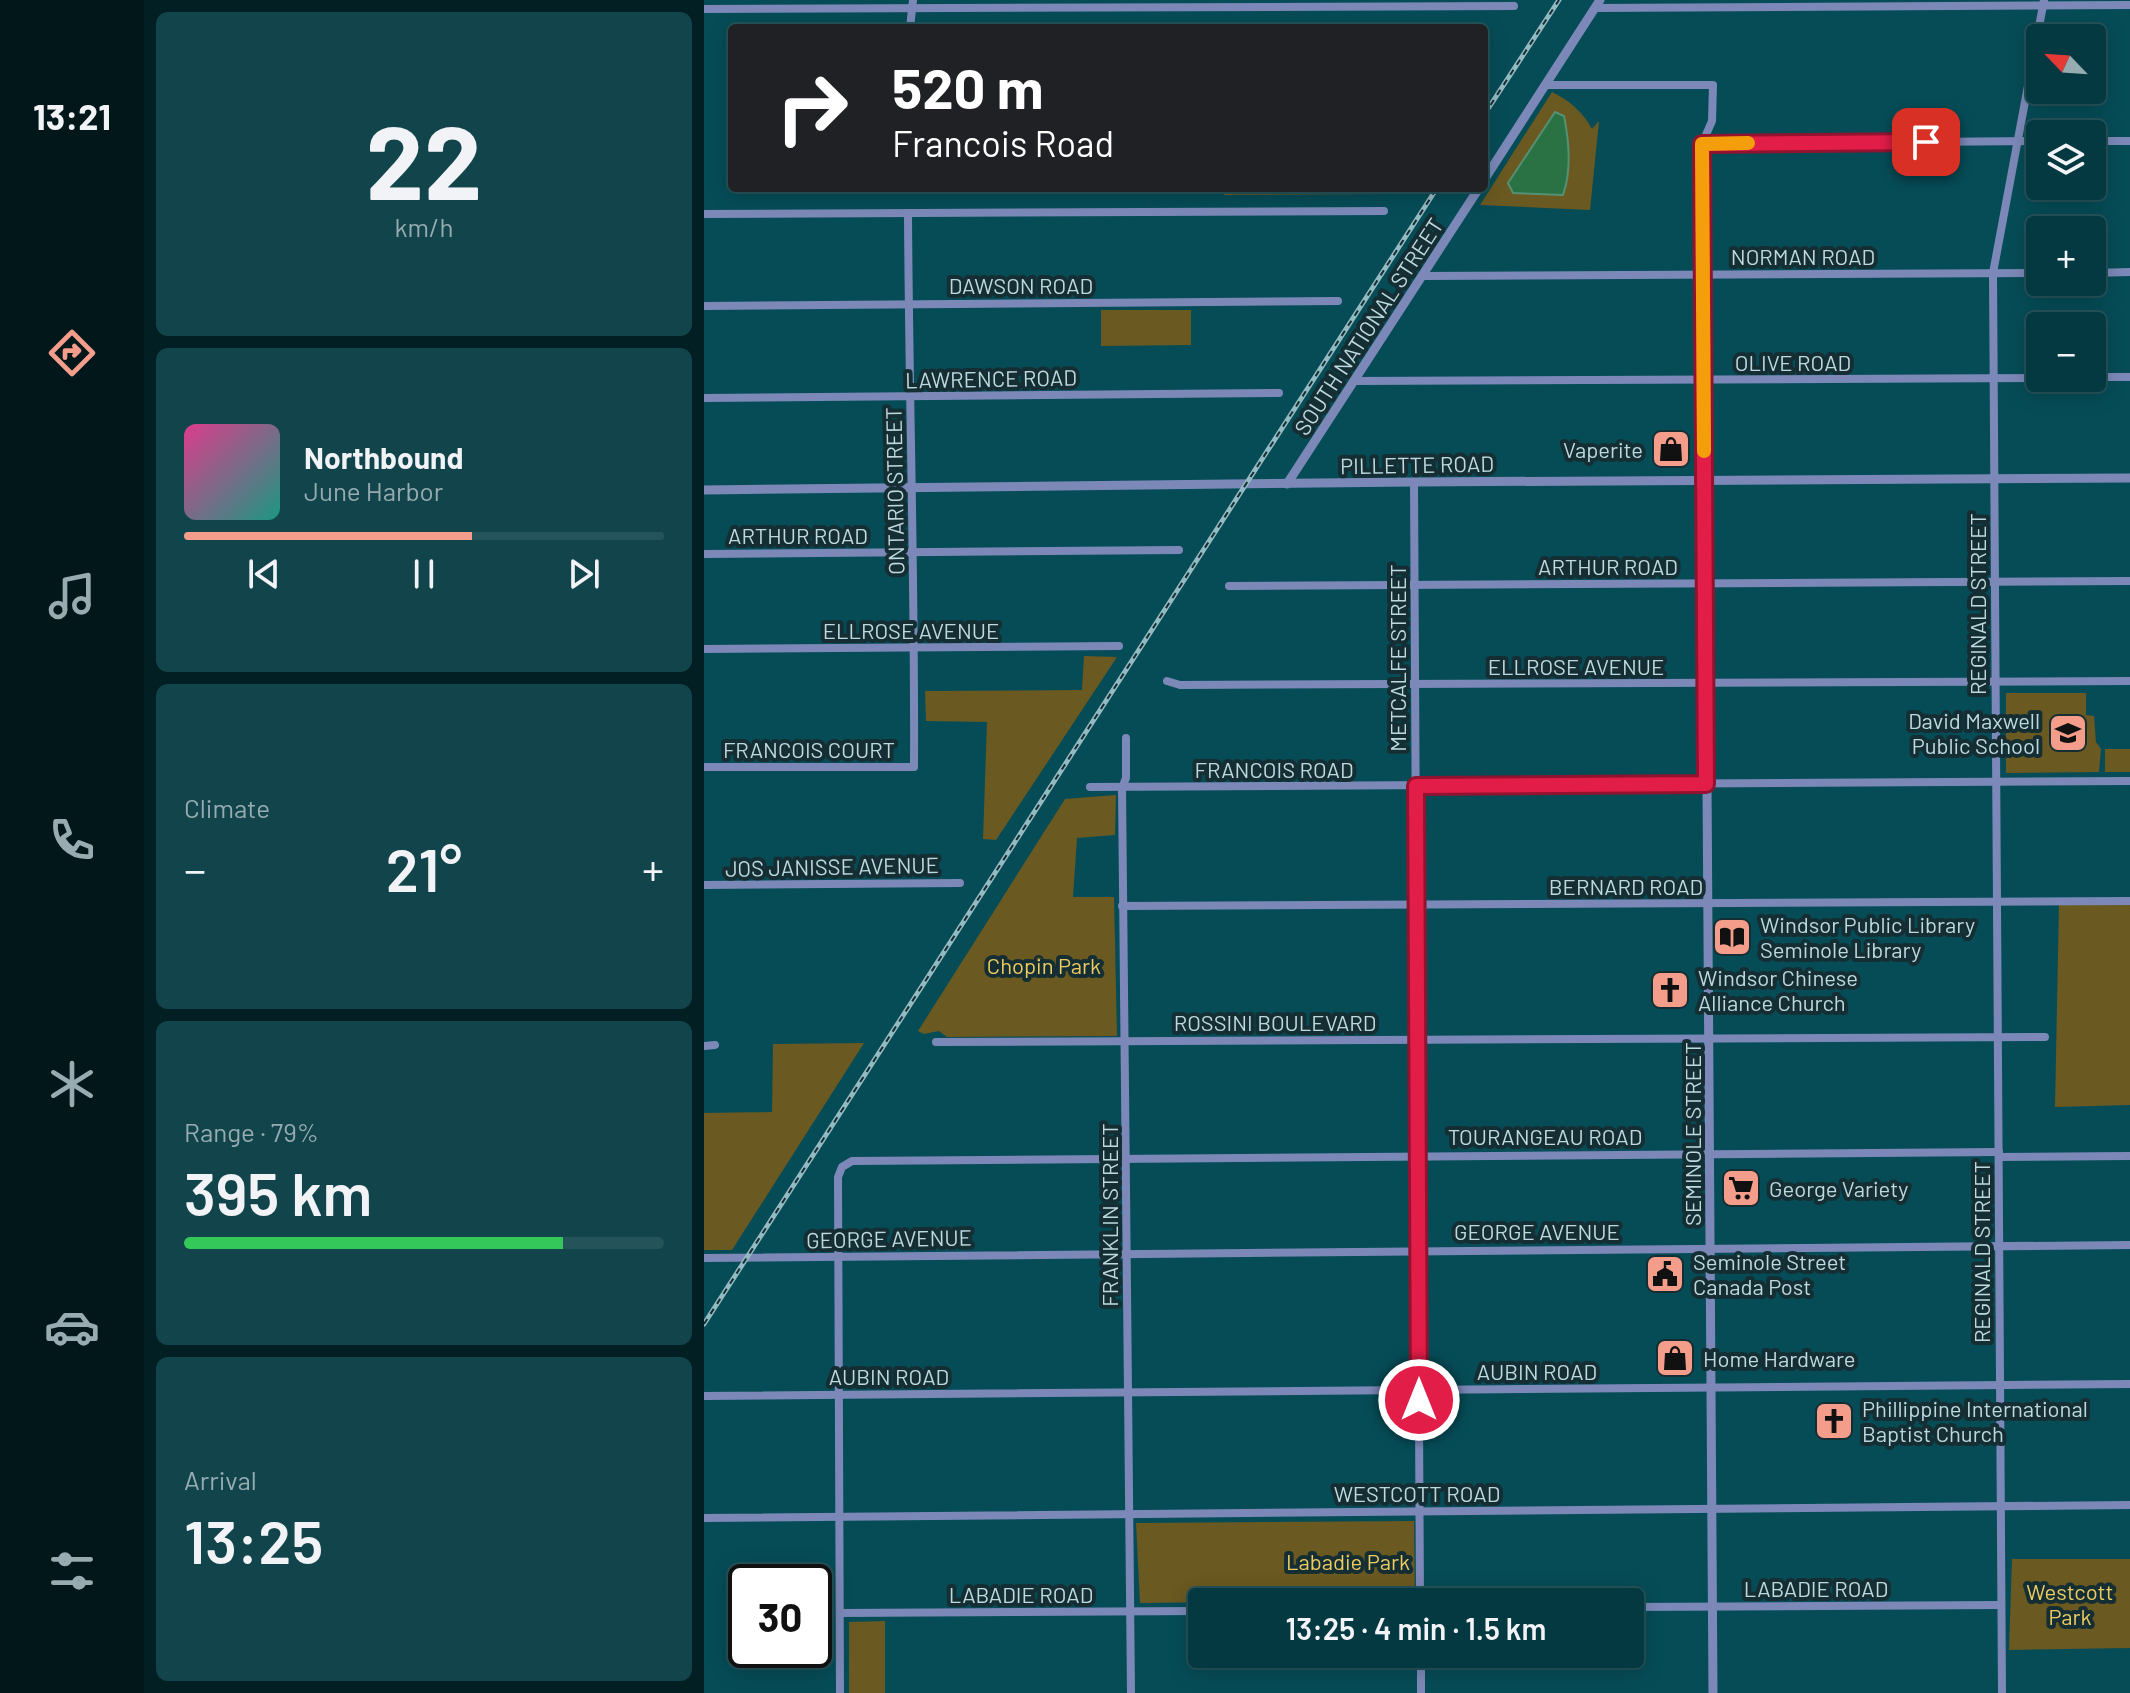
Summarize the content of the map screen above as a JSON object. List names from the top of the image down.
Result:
{
  "streets": {
    "street": [
      "NORMAN ROAD",
      "DAWSON ROAD",
      "SOUTH NATIONAL STREET",
      "OLIVE ROAD",
      "LAWRENCE ROAD",
      "PILLETTE ROAD",
      "ONTARIO STREET",
      "ARTHUR ROAD",
      "REGINALD STREET",
      "ELLROSE AVENUE",
      "METCALFE STREET",
      "FRANCOIS COURT",
      "FRANCOIS ROAD",
      "JOS JANISSE AVENUE",
      "BERNARD ROAD",
      "ROSSINI BOULEVARD",
      "SEMINOLE STREET",
      "TOURANGEAU ROAD",
      "FRANKLIN STREET",
      "GEORGE AVENUE",
      "AUBIN ROAD",
      "WESTCOTT ROAD",
      "LABADIE ROAD"
    ]
  },
  "crossings": [
    ["NORMAN ROAD", "SOUTH NATIONAL STREET"],
    ["NORMAN ROAD", "REGINALD STREET"],
    ["NORMAN ROAD", "SEMINOLE STREET"],
    ["DAWSON ROAD", "ONTARIO STREET"],
    ["SOUTH NATIONAL STREET", "OLIVE ROAD"],
    ["SOUTH NATIONAL STREET", "PILLETTE ROAD"],
    ["OLIVE ROAD", "REGINALD STREET"],
    ["OLIVE ROAD", "SEMINOLE STREET"],
    ["LAWRENCE ROAD", "ONTARIO STREET"],
    ["PILLETTE ROAD", "ONTARIO STREET"],
    ["PILLETTE ROAD", "REGINALD STREET"],
    ["PILLETTE ROAD", "METCALFE STREET"],
    ["PILLETTE ROAD", "SEMINOLE STREET"],
    ["ONTARIO STREET", "ARTHUR ROAD"],
    ["ONTARIO STREET", "ELLROSE AVENUE"],
    ["ONTARIO STREET", "FRANCOIS COURT"],
    ["ARTHUR ROAD", "REGINALD STREET"],
    ["ARTHUR ROAD", "METCALFE STREET"],
    ["ARTHUR ROAD", "SEMINOLE STREET"],
    ["REGINALD STREET", "ELLROSE AVENUE"],
    ["REGINALD STREET", "FRANCOIS ROAD"],
    ["REGINALD STREET", "BERNARD ROAD"],
    ["REGINALD STREET", "ROSSINI BOULEVARD"],
    ["REGINALD STREET", "TOURANGEAU ROAD"],
    ["REGINALD STREET", "GEORGE AVENUE"],
    ["REGINALD STREET", "AUBIN ROAD"],
    ["REGINALD STREET", "WESTCOTT ROAD"],
    ["REGINALD STREET", "LABADIE ROAD"],
    ["ELLROSE AVENUE", "METCALFE STREET"],
    ["ELLROSE AVENUE", "SEMINOLE STREET"],
    ["METCALFE STREET", "FRANCOIS ROAD"],
    ["METCALFE STREET", "BERNARD ROAD"],
    ["METCALFE STREET", "ROSSINI BOULEVARD"],
    ["METCALFE STREET", "TOURANGEAU ROAD"],
    ["METCALFE STREET", "GEORGE AVENUE"],
    ["METCALFE STREET", "AUBIN ROAD"],
    ["METCALFE STREET", "WESTCOTT ROAD"],
    ["FRANCOIS ROAD", "SEMINOLE STREET"],
    ["FRANCOIS ROAD", "FRANKLIN STREET"],
    ["BERNARD ROAD", "SEMINOLE STREET"],
    ["BERNARD ROAD", "FRANKLIN STREET"],
    ["ROSSINI BOULEVARD", "SEMINOLE STREET"],
    ["ROSSINI BOULEVARD", "FRANKLIN STREET"],
    ["SEMINOLE STREET", "TOURANGEAU ROAD"],
    ["SEMINOLE STREET", "GEORGE AVENUE"],
    ["SEMINOLE STREET", "AUBIN ROAD"],
    ["SEMINOLE STREET", "WESTCOTT ROAD"],
    ["SEMINOLE STREET", "LABADIE ROAD"],
    ["TOURANGEAU ROAD", "FRANKLIN STREET"],
    ["TOURANGEAU ROAD", "GEORGE AVENUE"],
    ["FRANKLIN STREET", "GEORGE AVENUE"],
    ["FRANKLIN STREET", "AUBIN ROAD"],
    ["FRANKLIN STREET", "WESTCOTT ROAD"],
    ["FRANKLIN STREET", "LABADIE ROAD"]
  ],
  "parks": ["Chopin Park", "Labadie Park", "Westcott Park"],
  "places": {
    "shop": ["Vaperite", "Home Hardware"],
    "school or university": ["David Maxwell Public School"],
    "library": ["Windsor Public Library Seminole Library"],
    "church": ["Windsor Chinese Alliance Church", "Phillippine International Baptist Church"],
    "supermarket": ["George Variety"],
    "public building": ["Seminole Street Canada Post"]
  },
  "north": "top left",
  "page": {
    "tabs": "13:21",
    "tile": [
      ["22", "km/h"],
      "Climate",
      ["Range · 79%", "395 km"],
      ["Arrival", "13:25"]
    ],
    "map_buttons": ["+", "−"],
    "turn": ["520 m", "Francois Road"],
    "song": ["Northbound", "June Harbor"],
    "heat": ["−", "21°", "+"],
    "limit": "30",
    "trip": "13:25 · 4 min · 1.5 km"
  }
}
